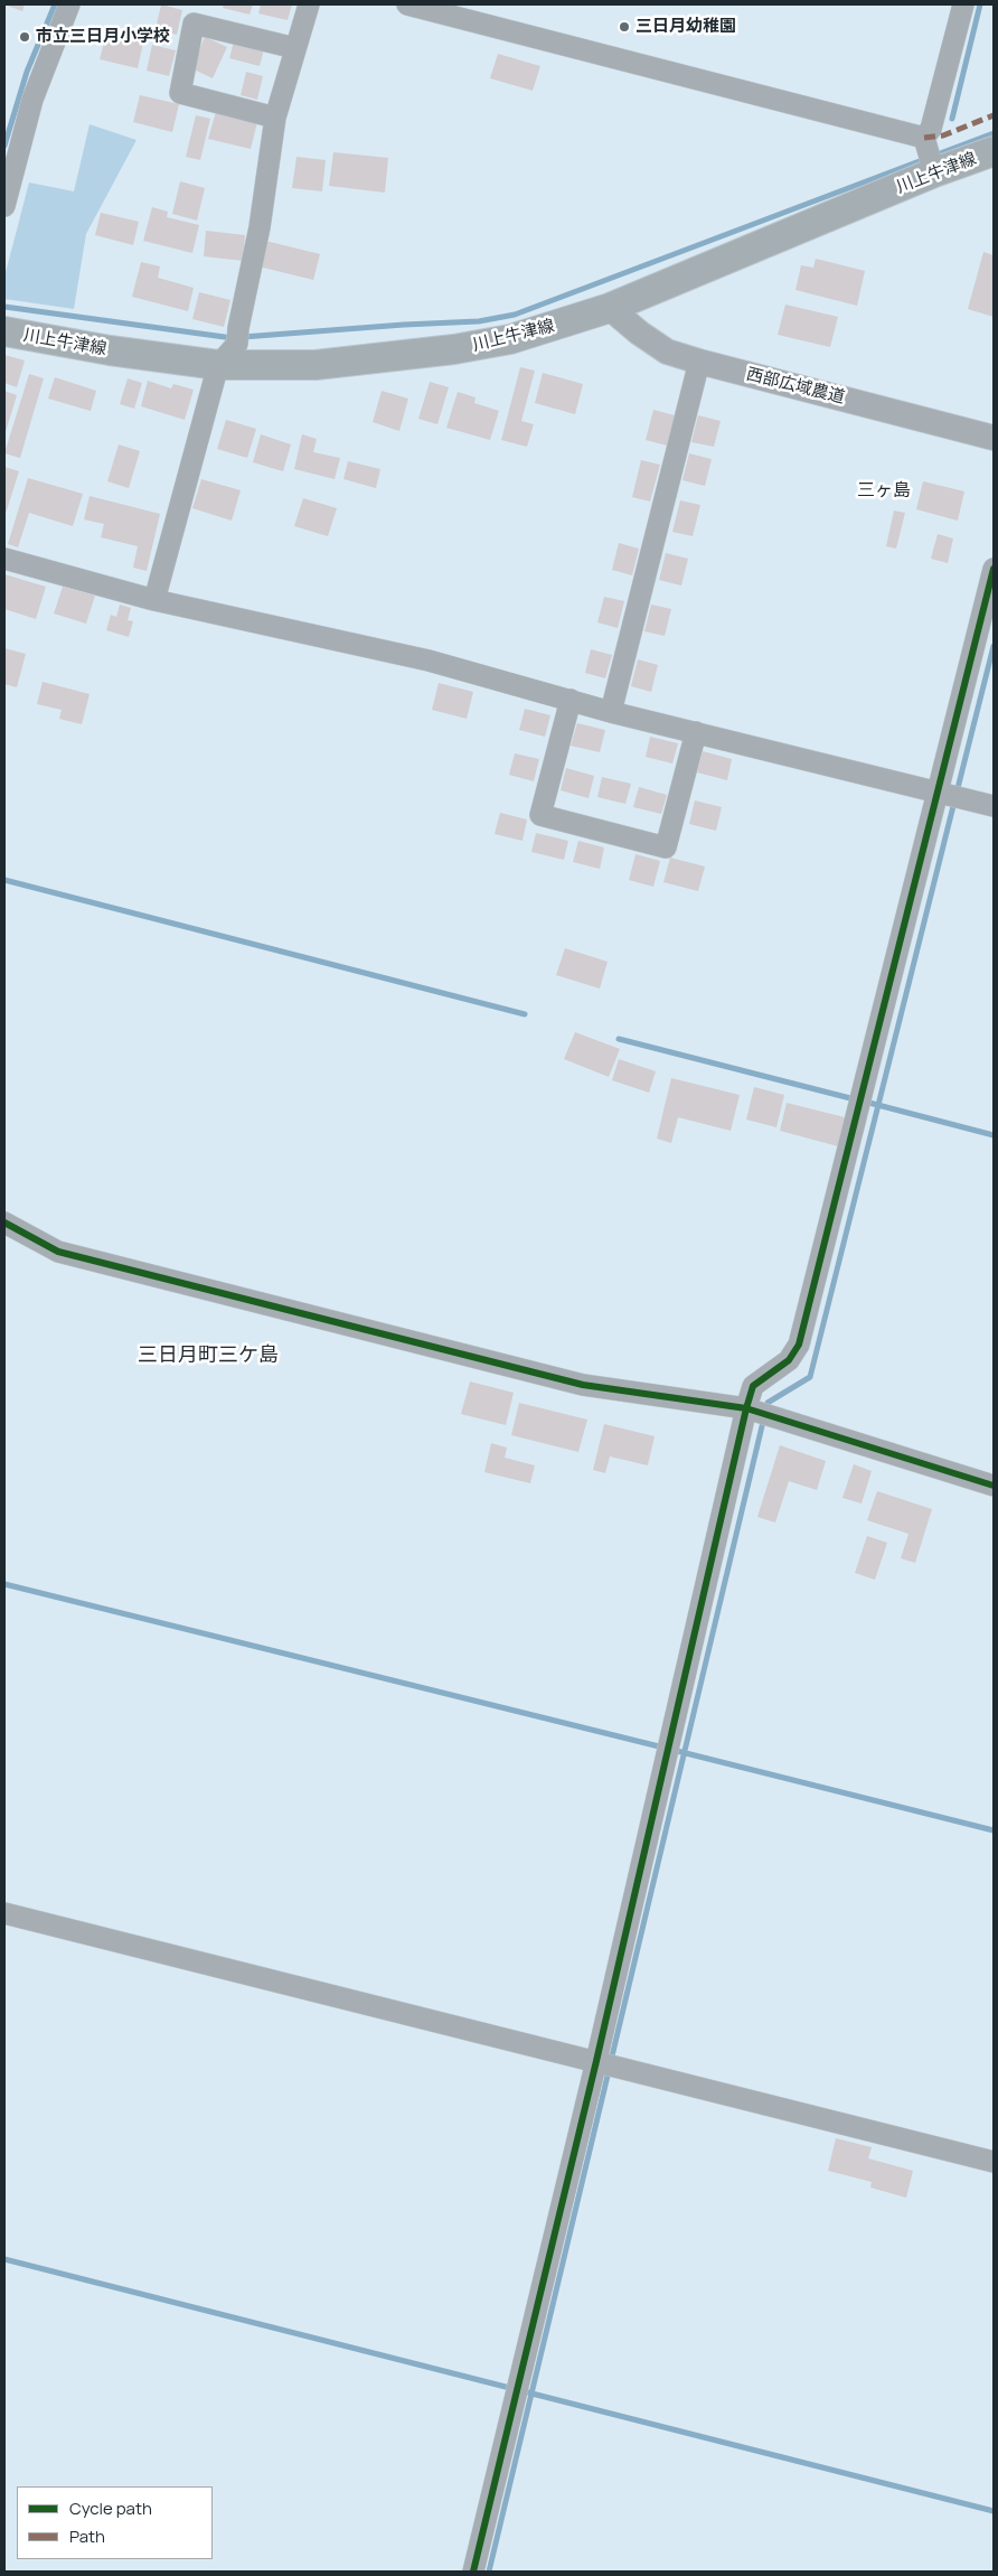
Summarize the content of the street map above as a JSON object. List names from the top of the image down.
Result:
{
  "streets": {
    "main road": ["川上牛津線"],
    "street": ["西部広域農道"]
  },
  "crossings": [
    ["川上牛津線", "西部広域農道"]
  ],
  "districts": ["三ヶ島", "三日月町三ケ島"],
  "places": ["三日月幼稚園", "市立三日月小学校"],
  "legend": ["Cycle path", "Path"]
}
